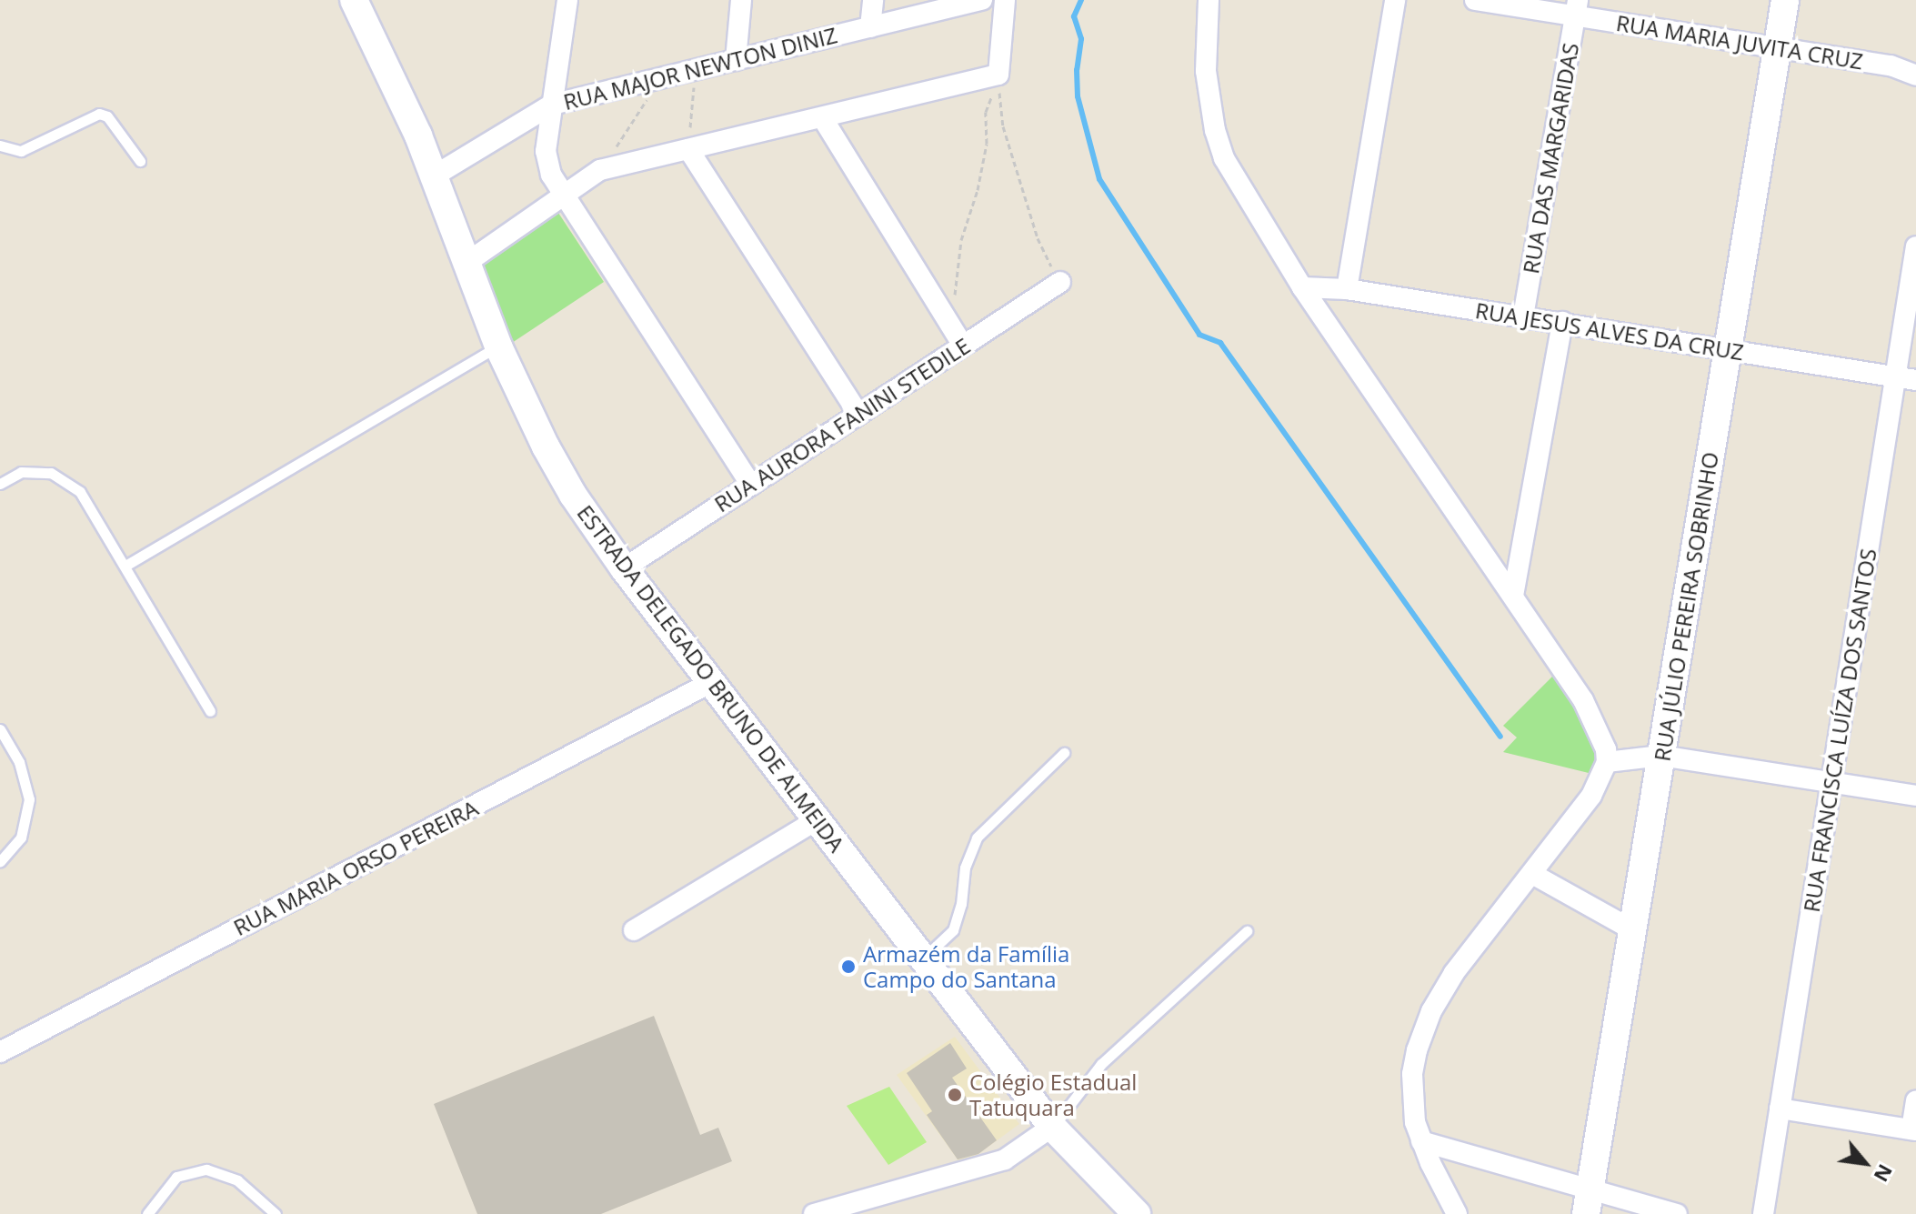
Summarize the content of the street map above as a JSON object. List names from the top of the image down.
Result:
{
  "streets": {
    "main road": ["RUA JÚLIO PEREIRA SOBRINHO", "ESTRADA DELEGADO BRUNO DE ALMEIDA"],
    "street": [
      "RUA MARIA JUVITA CRUZ",
      "RUA MAJOR NEWTON DINIZ",
      "RUA DAS MARGARIDAS",
      "RUA JESUS ALVES DA CRUZ",
      "RUA AURORA FANINI STEDILE",
      "RUA FRANCISCA LUÍZA DOS SANTOS",
      "RUA MARIA ORSO PEREIRA"
    ]
  },
  "crossings": [
    ["RUA MARIA JUVITA CRUZ", "RUA DAS MARGARIDAS"],
    ["RUA MARIA JUVITA CRUZ", "RUA JÚLIO PEREIRA SOBRINHO"],
    ["RUA MAJOR NEWTON DINIZ", "ESTRADA DELEGADO BRUNO DE ALMEIDA"],
    ["RUA DAS MARGARIDAS", "RUA JESUS ALVES DA CRUZ"],
    ["RUA JESUS ALVES DA CRUZ", "RUA JÚLIO PEREIRA SOBRINHO"],
    ["RUA JESUS ALVES DA CRUZ", "RUA FRANCISCA LUÍZA DOS SANTOS"],
    ["RUA AURORA FANINI STEDILE", "ESTRADA DELEGADO BRUNO DE ALMEIDA"],
    ["ESTRADA DELEGADO BRUNO DE ALMEIDA", "RUA MARIA ORSO PEREIRA"]
  ],
  "places": ["Armazém da Família Campo do Santana", "Colégio Estadual Tatuquara"],
  "north": "bottom right"
}
